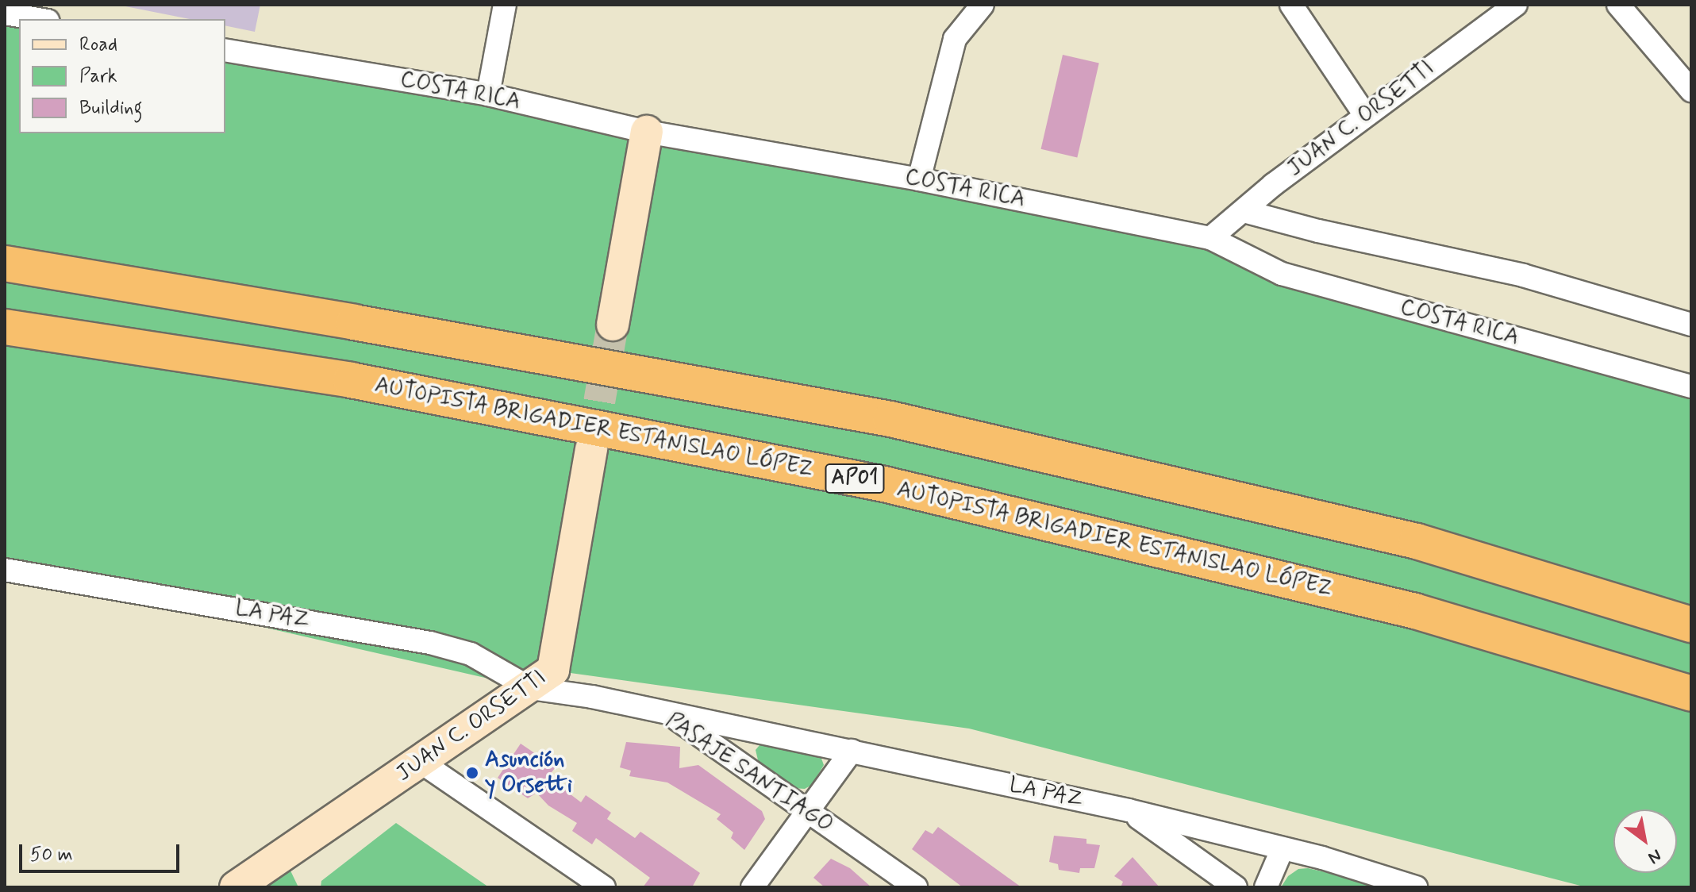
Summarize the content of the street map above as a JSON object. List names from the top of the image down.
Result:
{
  "streets": {
    "highway": ["AUTOPISTA BRIGADIER ESTANISLAO LÓPEZ", "AP01"],
    "street": [
      "COSTA RICA",
      "JUAN C. ORSETTI",
      "LA PAZ",
      "PASAJE SANTIAGO"
    ]
  },
  "crossings": [
    ["COSTA RICA", "JUAN C. ORSETTI"],
    ["JUAN C. ORSETTI", "LA PAZ"],
    ["JUAN C. ORSETTI", "PASAJE SANTIAGO"],
    ["LA PAZ", "PASAJE SANTIAGO"]
  ],
  "places": ["Asunción y Orsetti"],
  "legend": ["Road", "Park", "Building"],
  "scale_bar": "50 m",
  "north": "bottom right"
}
